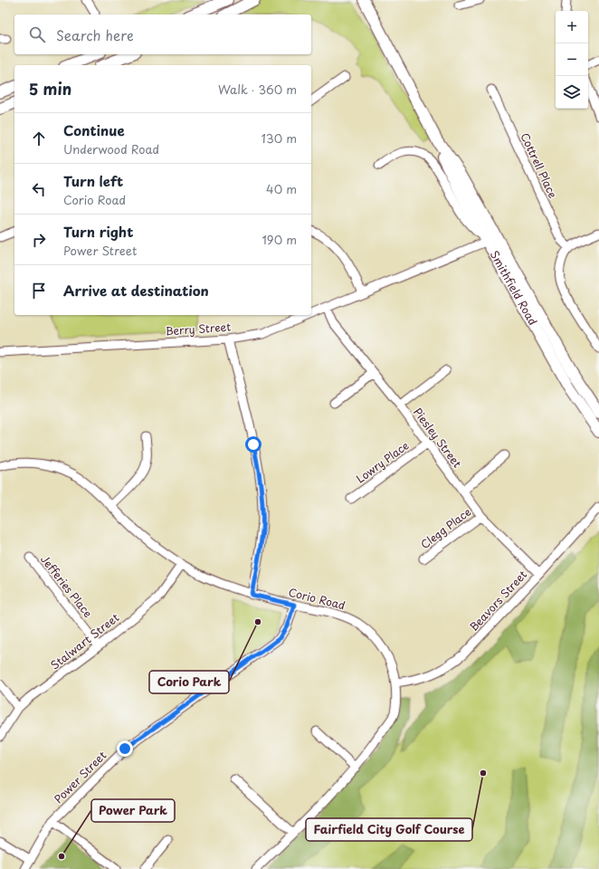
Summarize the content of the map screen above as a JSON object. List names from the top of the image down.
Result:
{
  "streets": {
    "main road": ["Smithfield Road"],
    "street": [
      "Cottrell Place",
      "Berry Street",
      "Piesley Street",
      "Lowry Place",
      "Clegg Place",
      "Jefferies Place",
      "Corio Road",
      "Beavors Street",
      "Stalwart Street",
      "Power Street"
    ]
  },
  "crossings": [
    ["Smithfield Road", "Berry Street"],
    ["Berry Street", "Piesley Street"],
    ["Piesley Street", "Lowry Place"],
    ["Piesley Street", "Clegg Place"],
    ["Piesley Street", "Beavors Street"],
    ["Jefferies Place", "Stalwart Street"],
    ["Corio Road", "Beavors Street"],
    ["Corio Road", "Stalwart Street"],
    ["Corio Road", "Power Street"]
  ],
  "places": ["Corio Park", "Fairfield City Golf Course", "Power Park"],
  "page": {
    "map_buttons": ["+", "−"],
    "search": "Search here",
    "heading": ["5 min", "Walk · 360 m"],
    "list": [
      ["Continue", "Underwood Road", "130 m"],
      ["Turn left", "Corio Road", "40 m"],
      ["Turn right", "Power Street", "190 m"],
      "Arrive at destination"
    ]
  }
}
